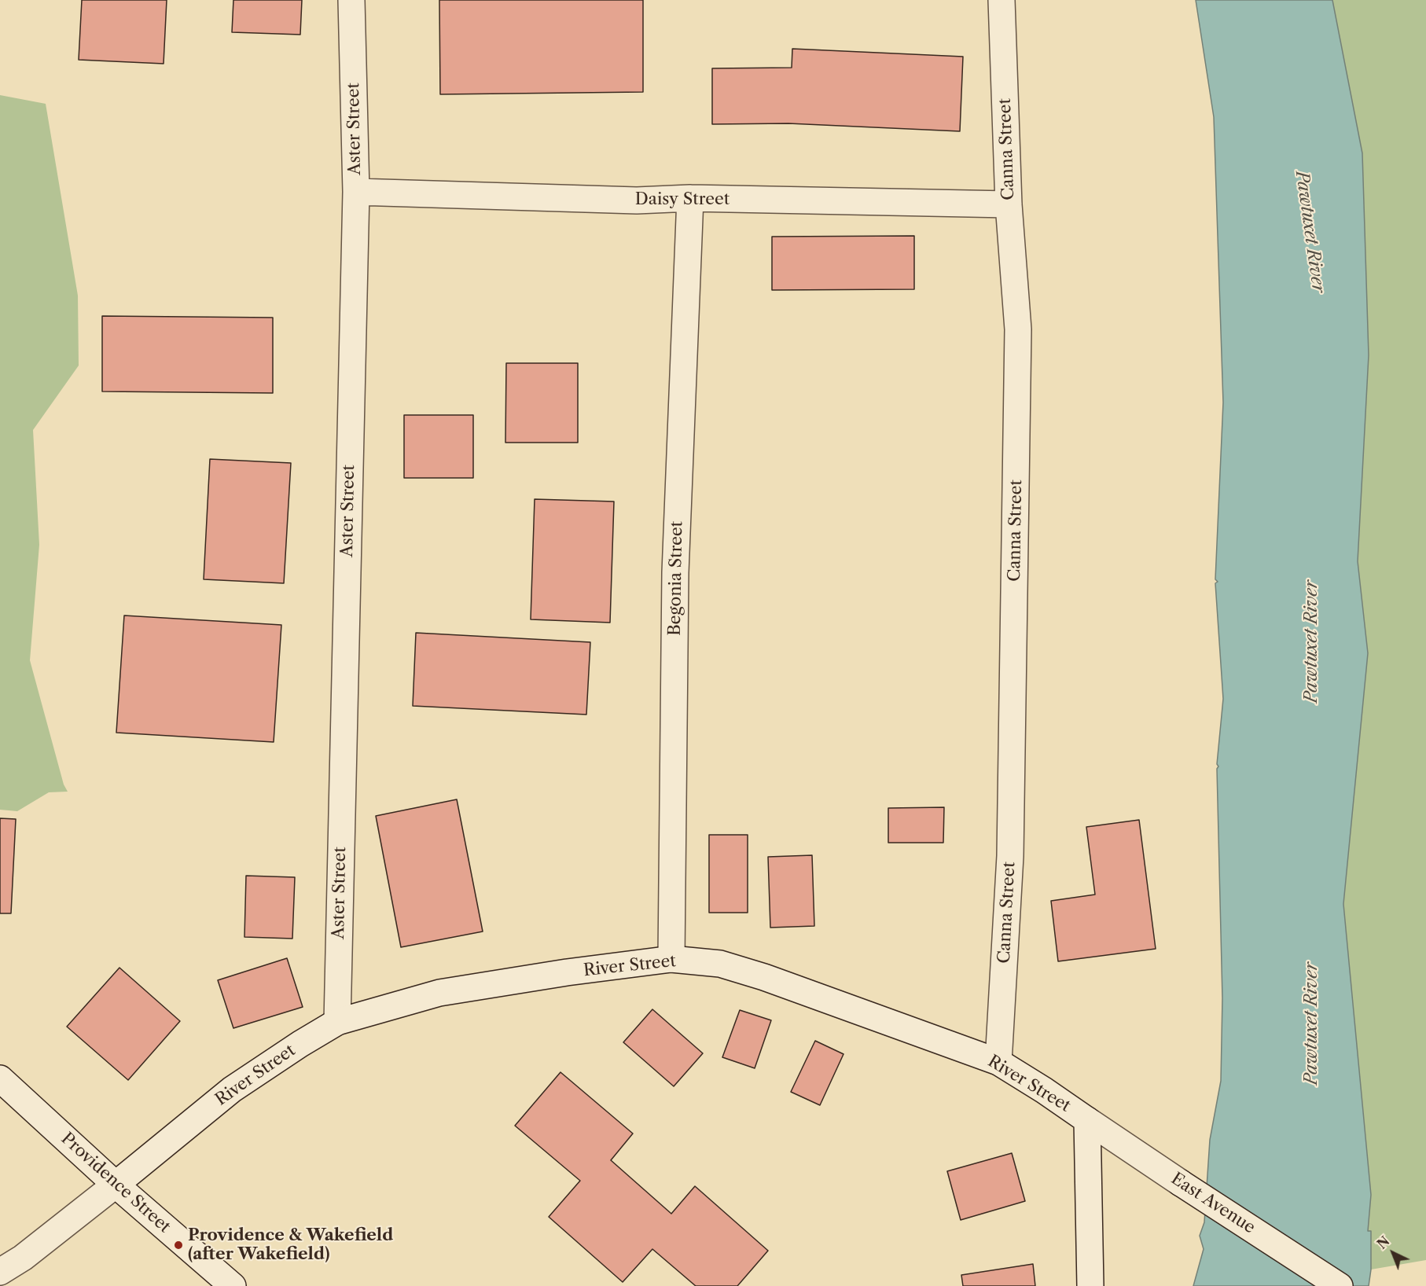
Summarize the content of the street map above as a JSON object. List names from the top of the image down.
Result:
{
  "streets": {
    "street": [
      "Aster Street",
      "Canna Street",
      "Daisy Street",
      "Begonia Street",
      "River Street",
      "Providence Street",
      "East Avenue"
    ]
  },
  "crossings": [
    ["Aster Street", "Daisy Street"],
    ["Aster Street", "River Street"],
    ["Canna Street", "Daisy Street"],
    ["Canna Street", "River Street"],
    ["Daisy Street", "Begonia Street"],
    ["Begonia Street", "River Street"],
    ["River Street", "Providence Street"],
    ["River Street", "East Avenue"]
  ],
  "water": ["Pawtuxet River"],
  "places": ["Providence & Wakefield (after Wakefield)"],
  "north": "top left"
}
